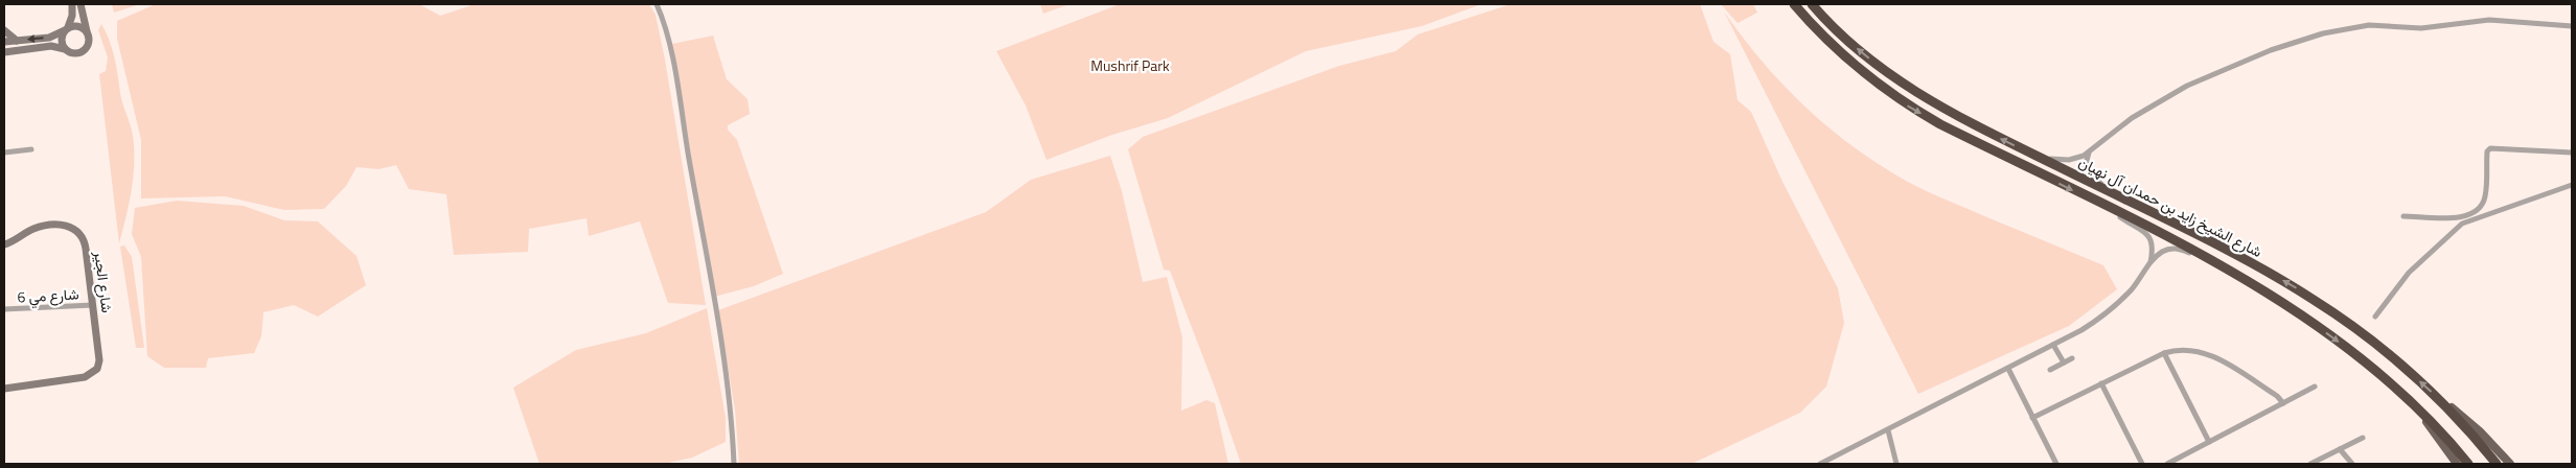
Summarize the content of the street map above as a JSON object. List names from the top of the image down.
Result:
{
  "streets": {
    "highway": ["شارع الشيخ زايد بن حمدان آل نهيان"],
    "street": ["شارع الجير", "شارع مي 6"]
  },
  "crossings": [
    ["شارع الجير", "شارع مي 6"]
  ],
  "parks": ["Mushrif Park"]
}
